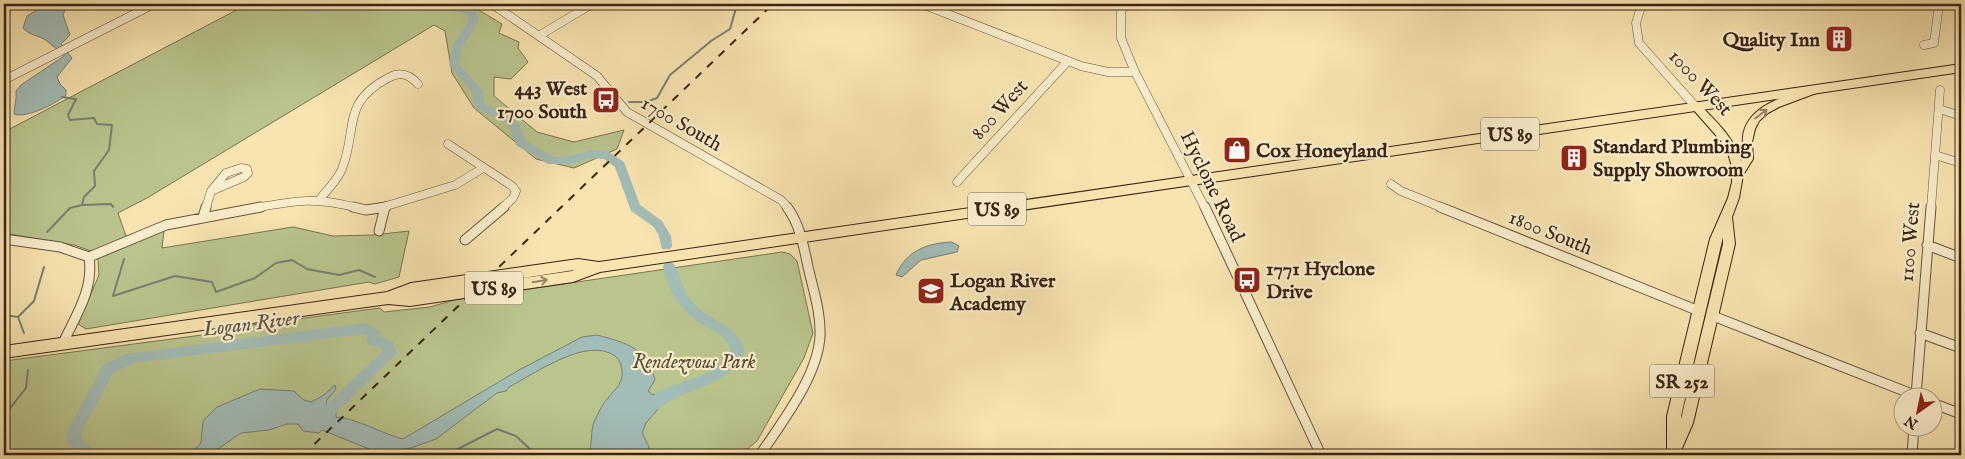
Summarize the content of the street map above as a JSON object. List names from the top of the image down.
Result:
{
  "streets": {
    "highway": ["US 89"],
    "main road": ["1000 West", "SR 252"],
    "street": [
      "800 West",
      "1700 South",
      "Hyclone Road",
      "1800 South",
      "1100 West"
    ]
  },
  "crossings": [
    ["1000 West", "US 89"],
    ["1000 West", "SR 252"],
    ["1700 South", "US 89"],
    ["US 89", "Hyclone Road"],
    ["1800 South", "SR 252"]
  ],
  "water": ["Logan River"],
  "parks": ["Rendezvous Park"],
  "places": {
    "building": ["Quality Inn", "Standard Plumbing Supply Showroom"],
    "bus stop": ["443 West 1700 South", "1771 Hyclone Drive"],
    "shop": ["Cox Honeyland"],
    "school or university": ["Logan River Academy"]
  },
  "north": "bottom left"
}
